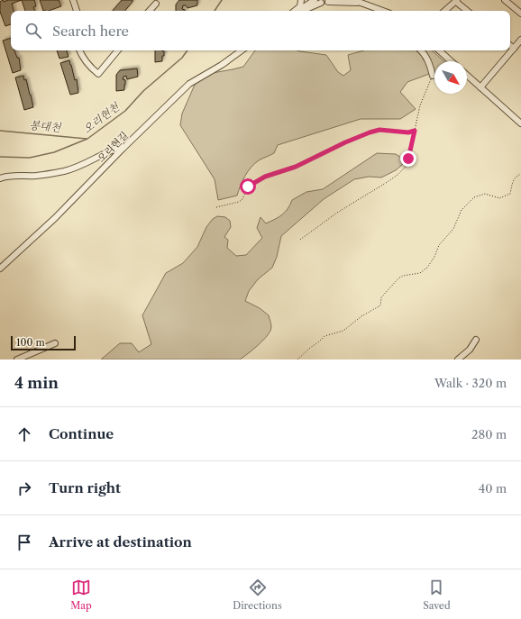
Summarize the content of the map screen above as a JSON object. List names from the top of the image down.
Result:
{
  "streets": {
    "street": ["오리현길"]
  },
  "water": ["오리현천", "봉대천"],
  "scale_bar": "100 m",
  "north": "bottom right",
  "page": {
    "search": "Search here",
    "scale": "100 m",
    "heading": ["4 min", "Walk · 320 m"],
    "list": [
      ["Continue", "280 m"],
      ["Turn right", "40 m"],
      "Arrive at destination"
    ],
    "nav": ["Map", "Directions", "Saved"]
  }
}
